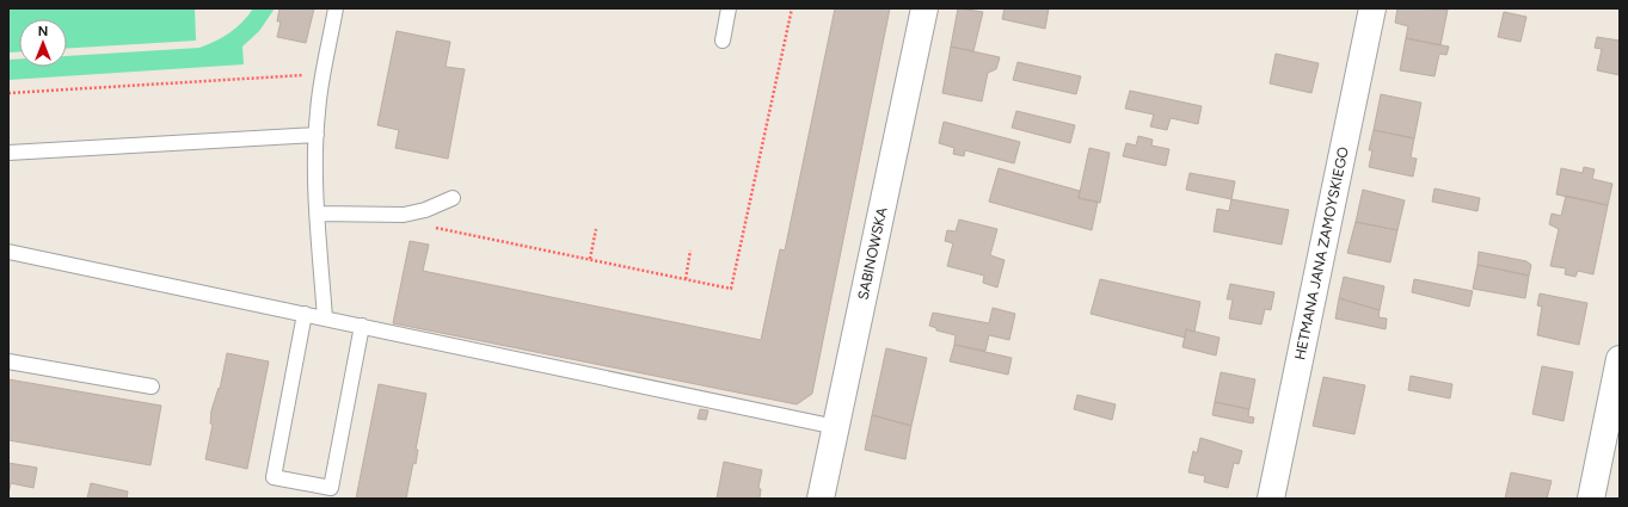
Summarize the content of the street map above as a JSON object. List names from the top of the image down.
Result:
{
  "streets": {
    "street": ["SABINOWSKA", "HETMANA JANA ZAMOYSKIEGO"]
  },
  "north": "top"
}
